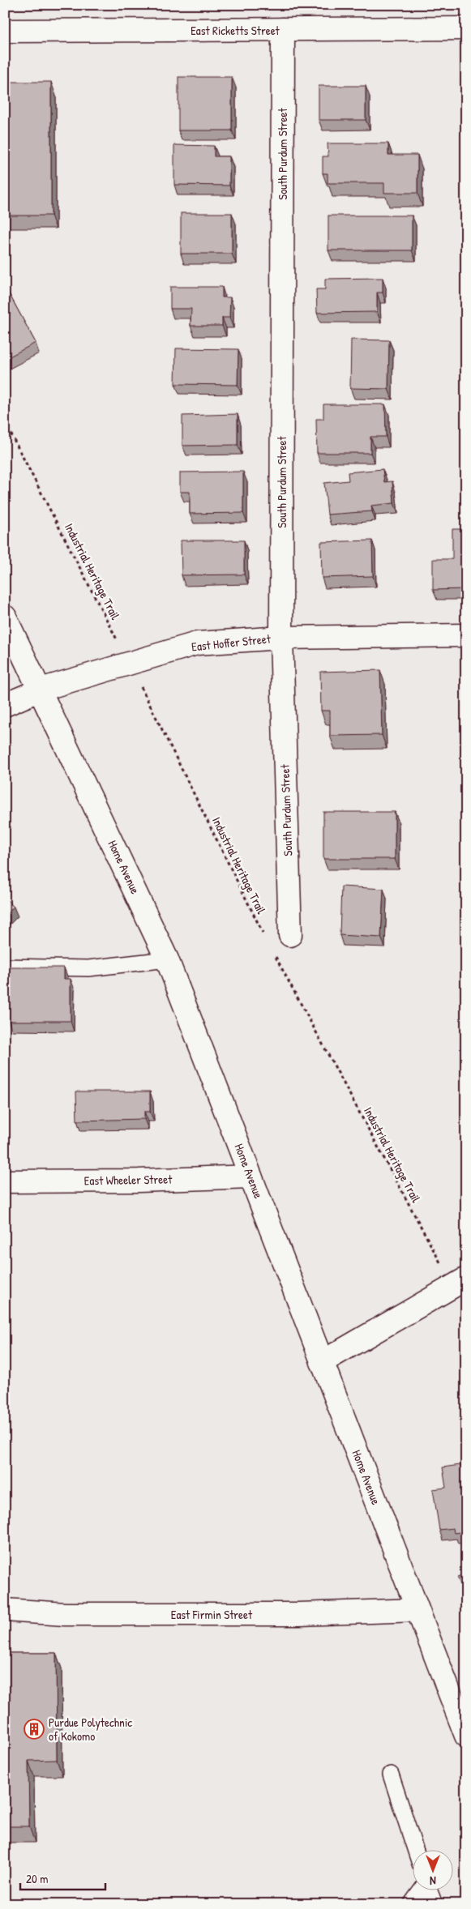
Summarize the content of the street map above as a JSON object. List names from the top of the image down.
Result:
{
  "streets": {
    "street": [
      "East Ricketts Street",
      "South Purdum Street",
      "East Hoffer Street",
      "Home Avenue",
      "East Wheeler Street",
      "East Firmin Street"
    ],
    "path": ["Industrial Heritage Trail"]
  },
  "crossings": [
    ["East Ricketts Street", "South Purdum Street"],
    ["South Purdum Street", "East Hoffer Street"],
    ["Industrial Heritage Trail", "East Hoffer Street"],
    ["East Hoffer Street", "Home Avenue"],
    ["Home Avenue", "East Wheeler Street"],
    ["Home Avenue", "East Firmin Street"]
  ],
  "places": {
    "building": ["Purdue Polytechnic of Kokomo"]
  },
  "scale_bar": "20 m",
  "north": "bottom"
}
